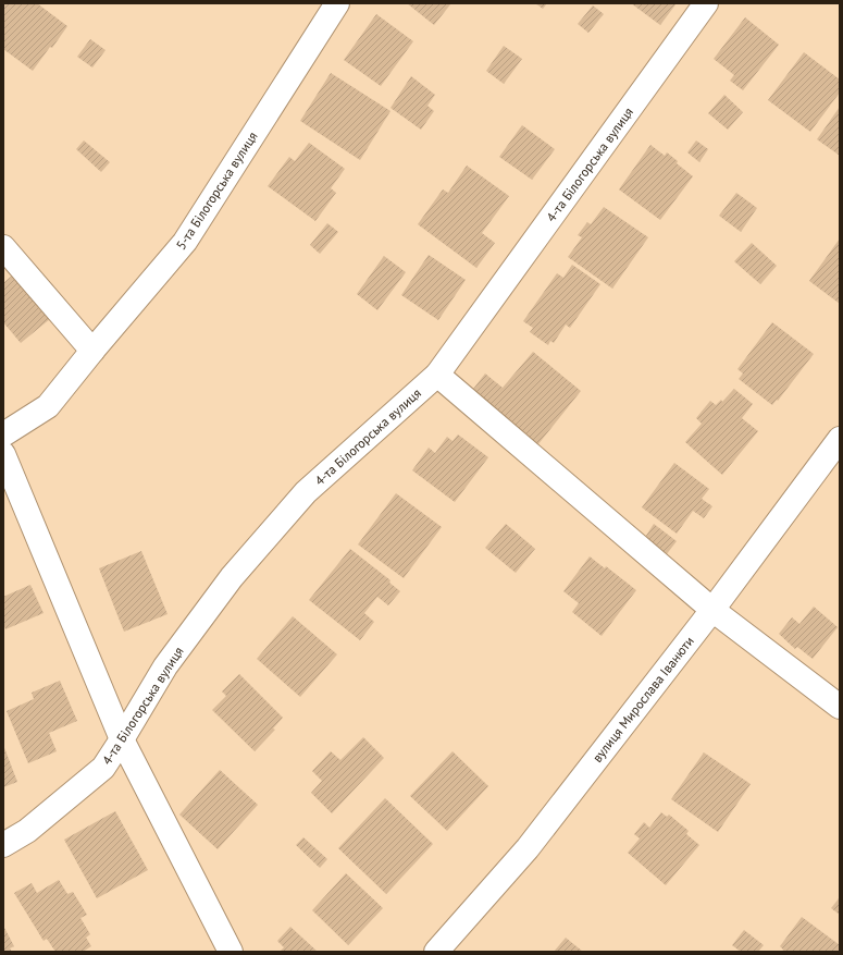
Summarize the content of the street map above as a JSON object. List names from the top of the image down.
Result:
{
  "streets": {
    "street": ["4-та Білогорська вулиця", "5-та Білогорська вулиця", "вулиця Мирослава Іванюти"]
  }
}
